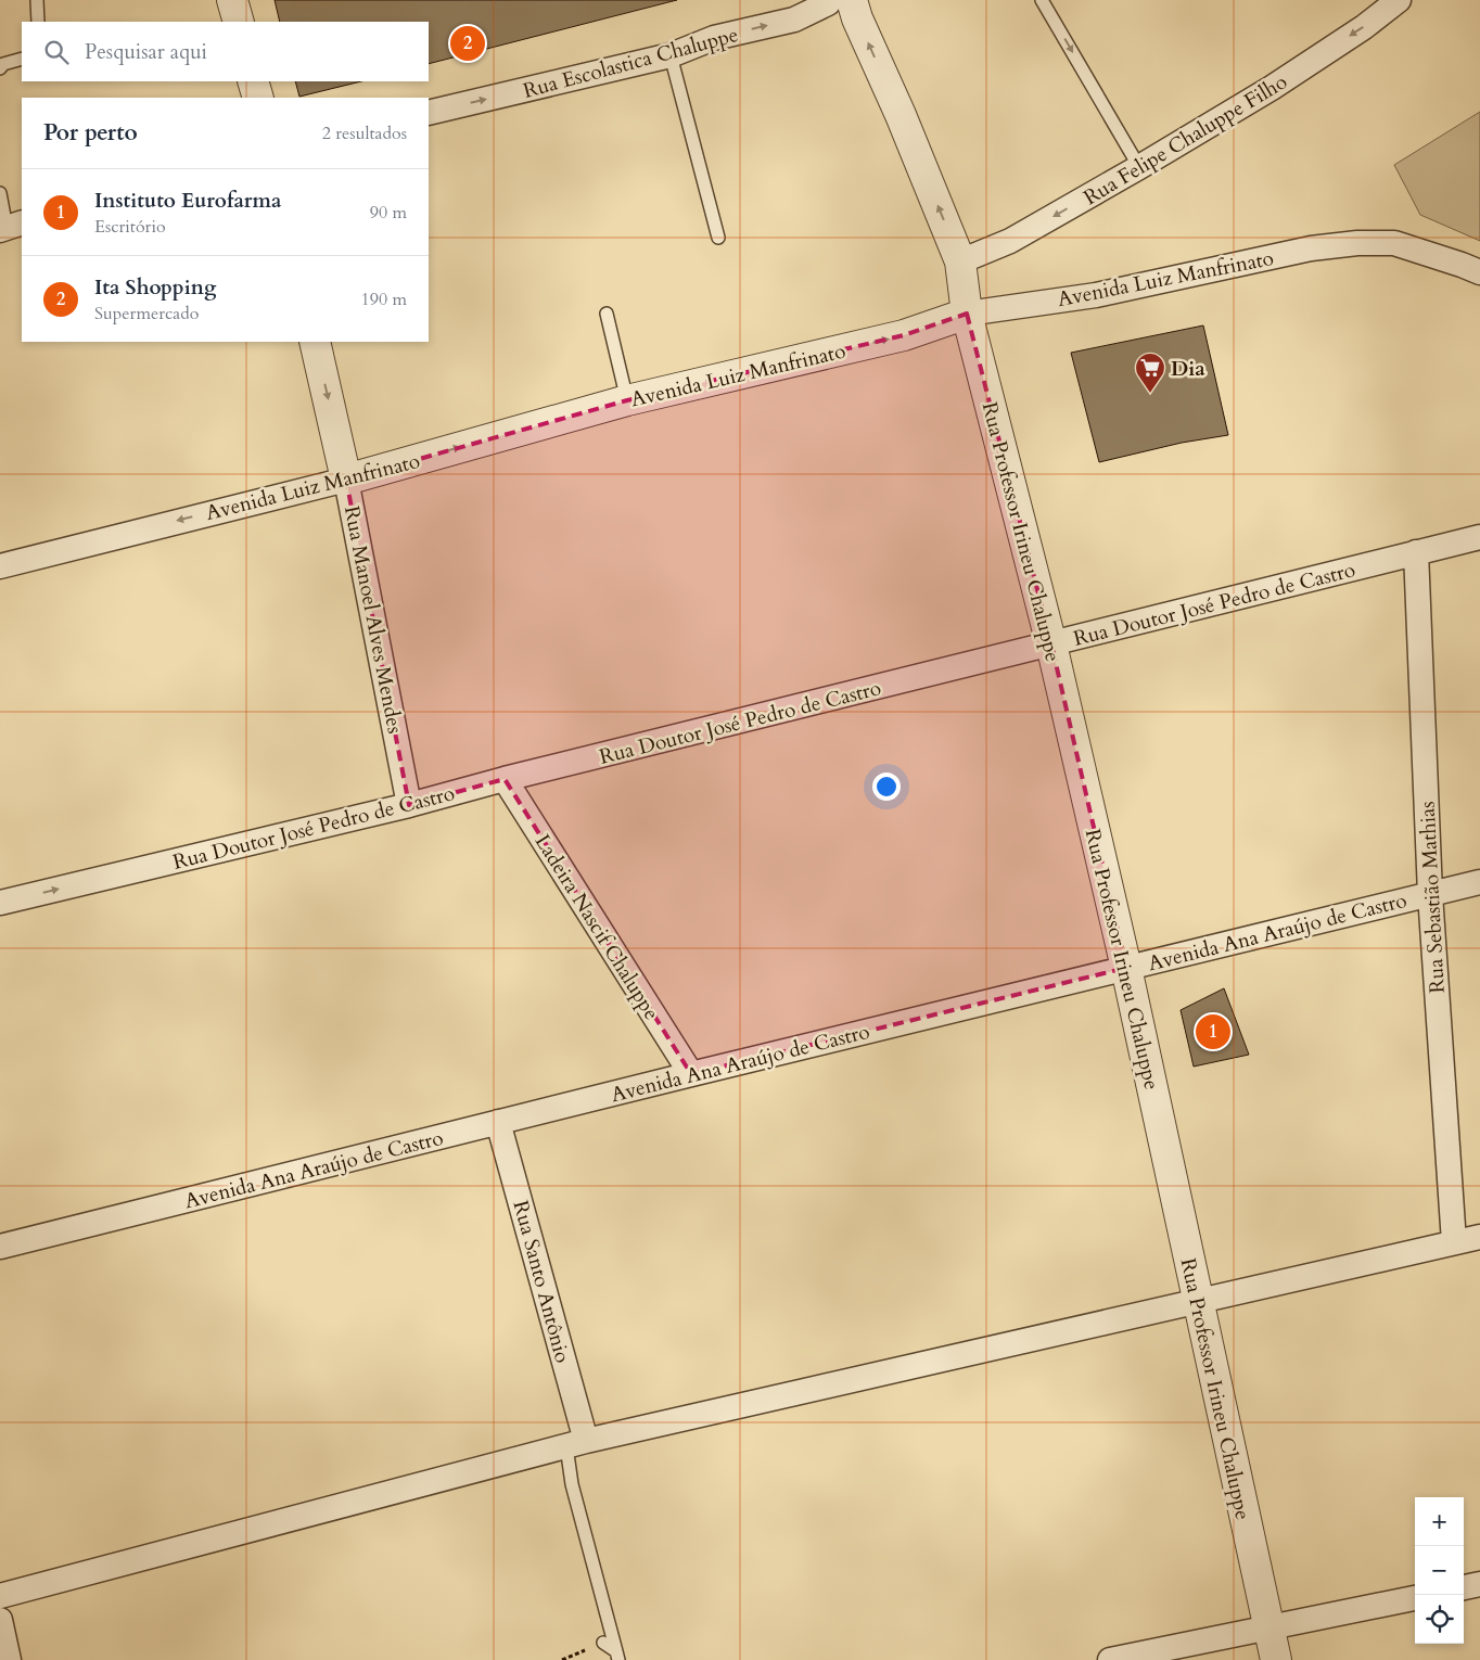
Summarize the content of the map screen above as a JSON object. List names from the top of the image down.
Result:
{
  "streets": {
    "street": [
      "Rua Escolastica Chaluppe",
      "Rua Felipe Chaluppe Filho",
      "Avenida Luiz Manfrinato",
      "Rua Professor Irineu Chaluppe",
      "Rua Doutor José Pedro de Castro",
      "Rua Manoel Alves Mendes",
      "Rua Sebastião Mathias",
      "Ladeira Nascif Chaluppe",
      "Avenida Ana Araújo de Castro",
      "Rua Santo Antônio"
    ]
  },
  "crossings": [
    ["Rua Felipe Chaluppe Filho", "Rua Professor Irineu Chaluppe"],
    ["Avenida Luiz Manfrinato", "Rua Professor Irineu Chaluppe"],
    ["Avenida Luiz Manfrinato", "Rua Manoel Alves Mendes"],
    ["Rua Professor Irineu Chaluppe", "Rua Doutor José Pedro de Castro"],
    ["Rua Professor Irineu Chaluppe", "Avenida Ana Araújo de Castro"],
    ["Rua Doutor José Pedro de Castro", "Rua Manoel Alves Mendes"],
    ["Rua Doutor José Pedro de Castro", "Rua Sebastião Mathias"],
    ["Rua Doutor José Pedro de Castro", "Ladeira Nascif Chaluppe"],
    ["Rua Sebastião Mathias", "Avenida Ana Araújo de Castro"],
    ["Ladeira Nascif Chaluppe", "Avenida Ana Araújo de Castro"],
    ["Avenida Ana Araújo de Castro", "Rua Santo Antônio"]
  ],
  "one_way": ["Rua Escolastica Chaluppe", "Rua Felipe Chaluppe Filho"],
  "places": {
    "supermarket": ["Dia"]
  },
  "page": {
    "search": "Pesquisar aqui",
    "pins": ["2", "1"],
    "heading": ["Por perto", "2 resultados"],
    "list": [
      {
        "mark": "1",
        "name": "Instituto Eurofarma",
        "note": "Escritório",
        "value": "90 m"
      },
      {
        "mark": "2",
        "name": "Ita Shopping",
        "note": "Supermercado",
        "value": "190 m"
      }
    ],
    "map_buttons": ["+", "−"]
  }
}
